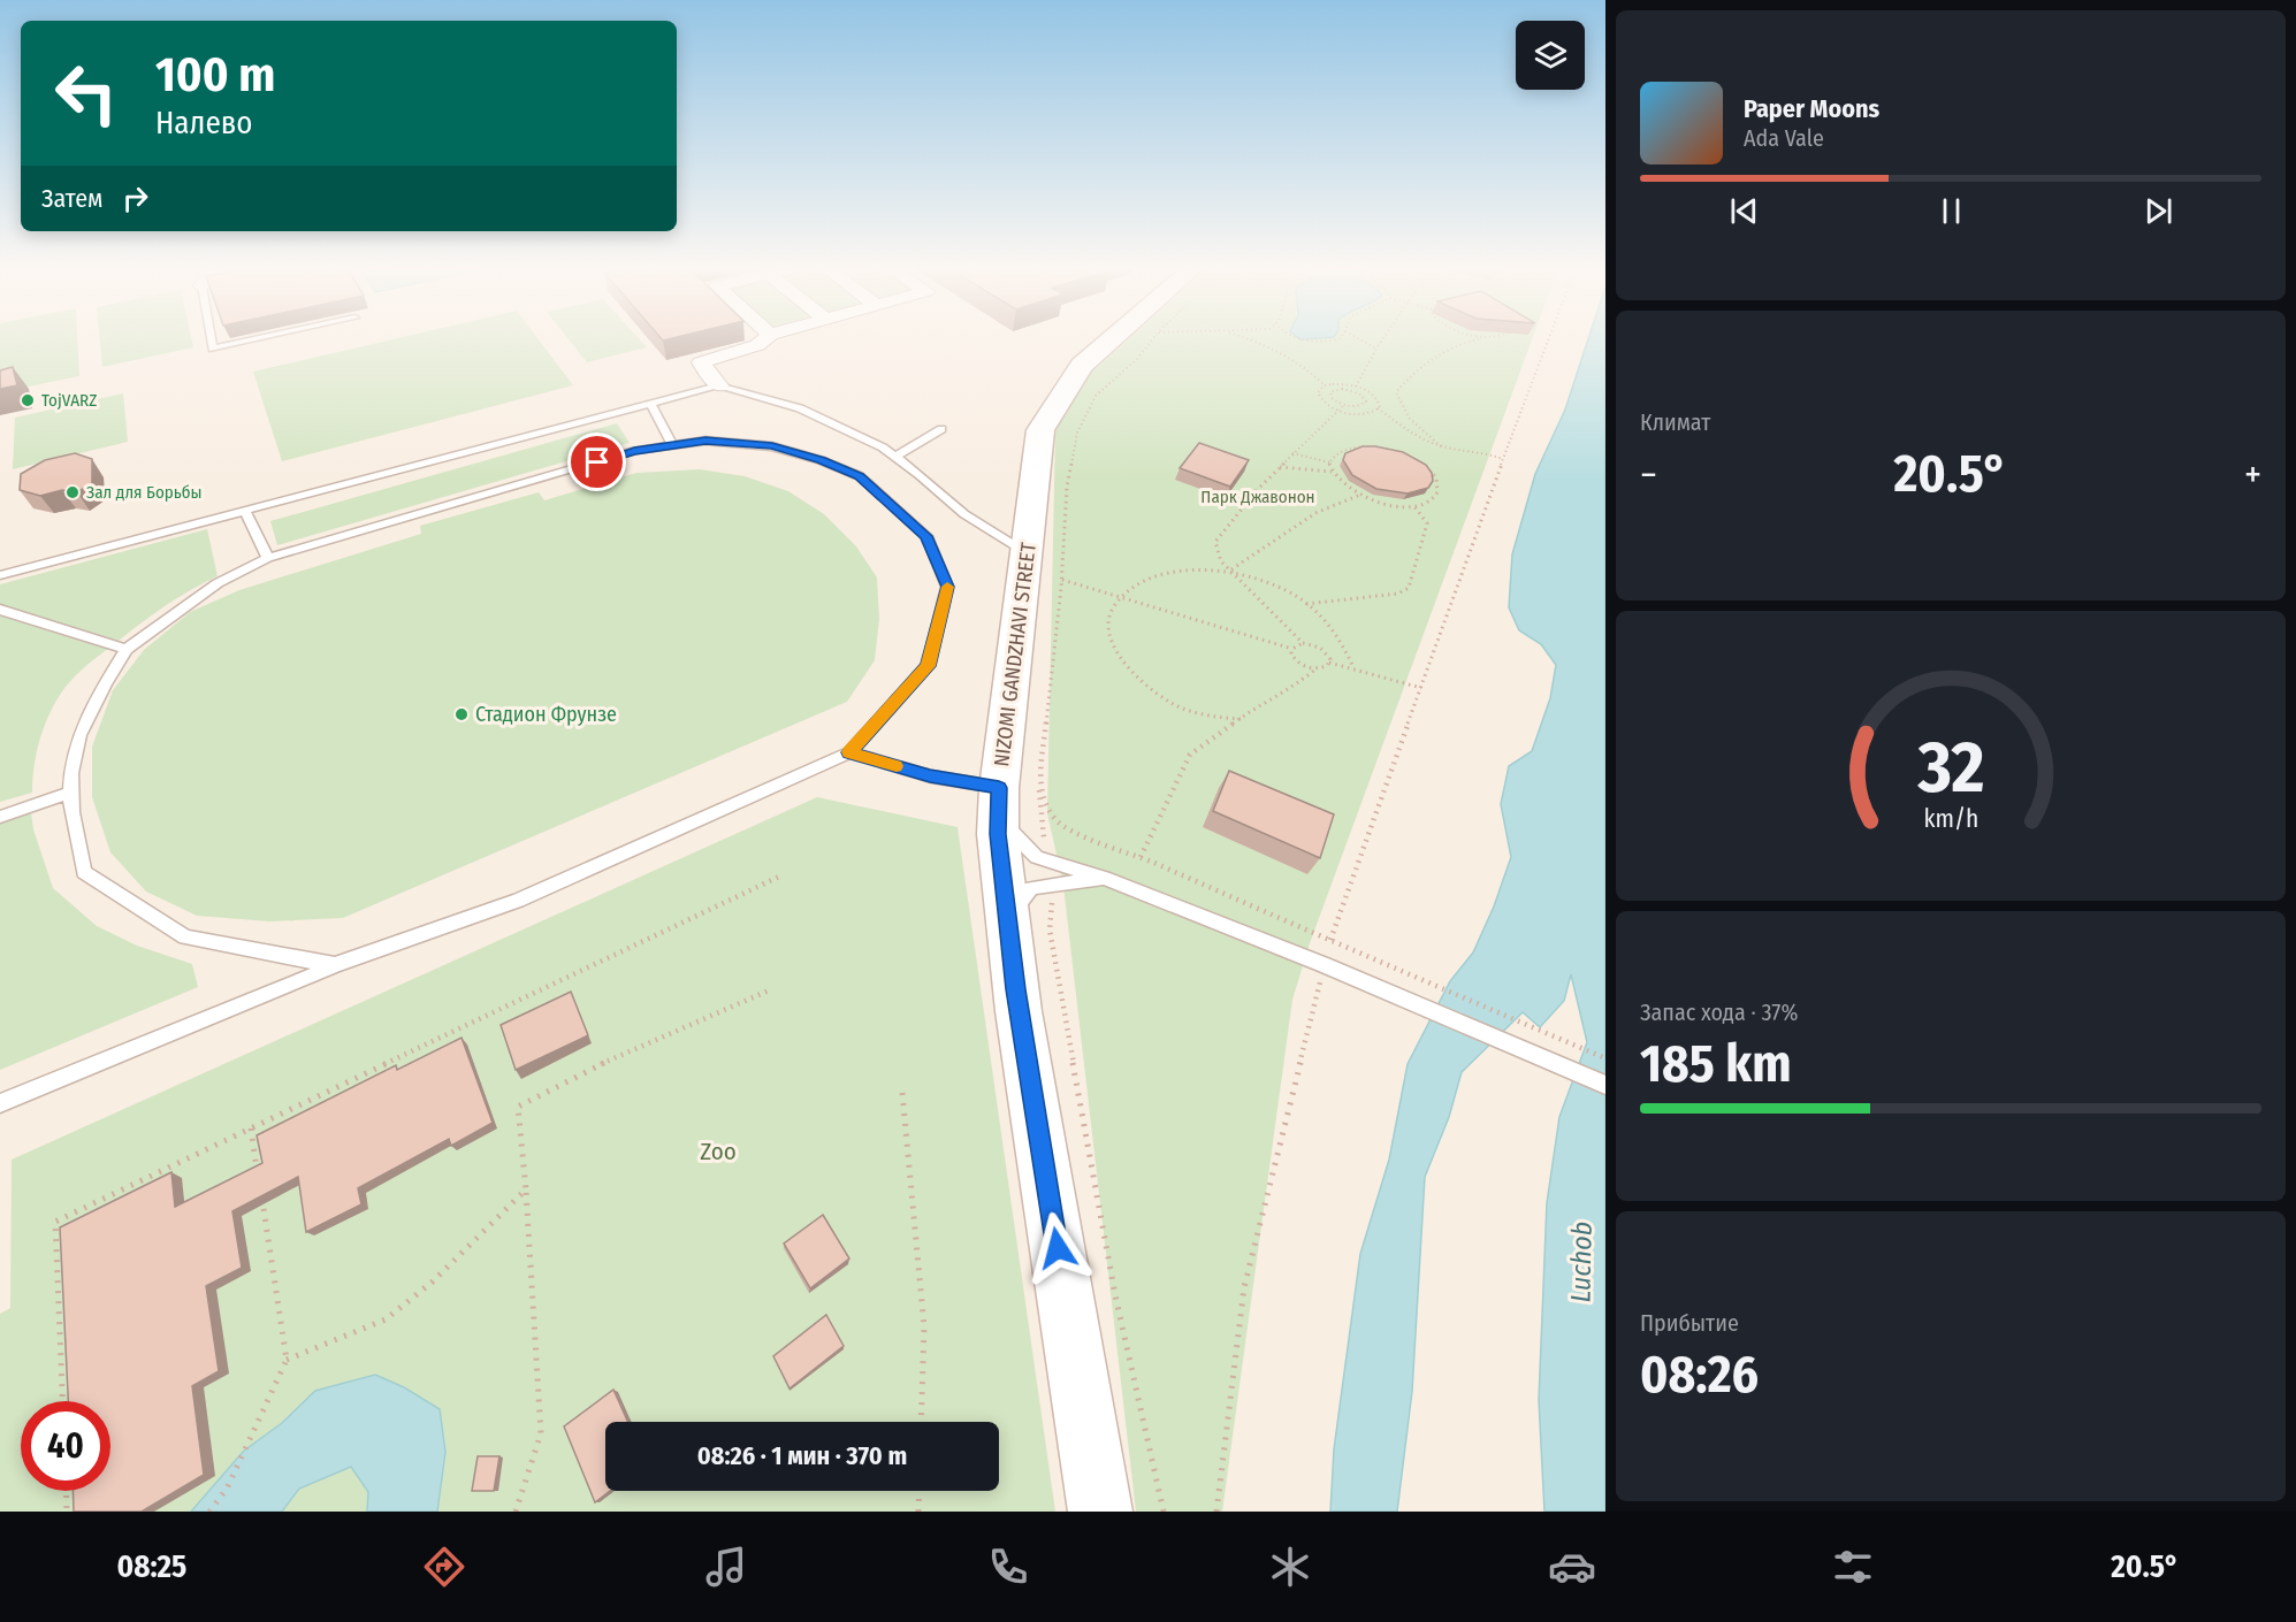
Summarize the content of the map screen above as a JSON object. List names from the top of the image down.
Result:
{
  "streets": {
    "street": ["NIZOMI GANDZHAVI STREET"]
  },
  "water": ["Luchob"],
  "parks": ["Парк Джавонон", "Zoo"],
  "places": ["TojVARZ", "Зал для Борьбы", "Стадион Фрунзе"],
  "page": {
    "turn": ["100 m", "Налево"],
    "song": ["Paper Moons", "Ada Vale"],
    "then": "Затем",
    "tile": [
      "Климат",
      ["Запас хода · 37%", "185 km"],
      ["Прибытие", "08:26"]
    ],
    "heat": ["−", "20.5°", "+"],
    "limit": "40",
    "trip": "08:26 · 1 мин · 370 m",
    "tabs": ["08:25", "20.5°"],
    "gauge": ["32", "km/h"]
  }
}
